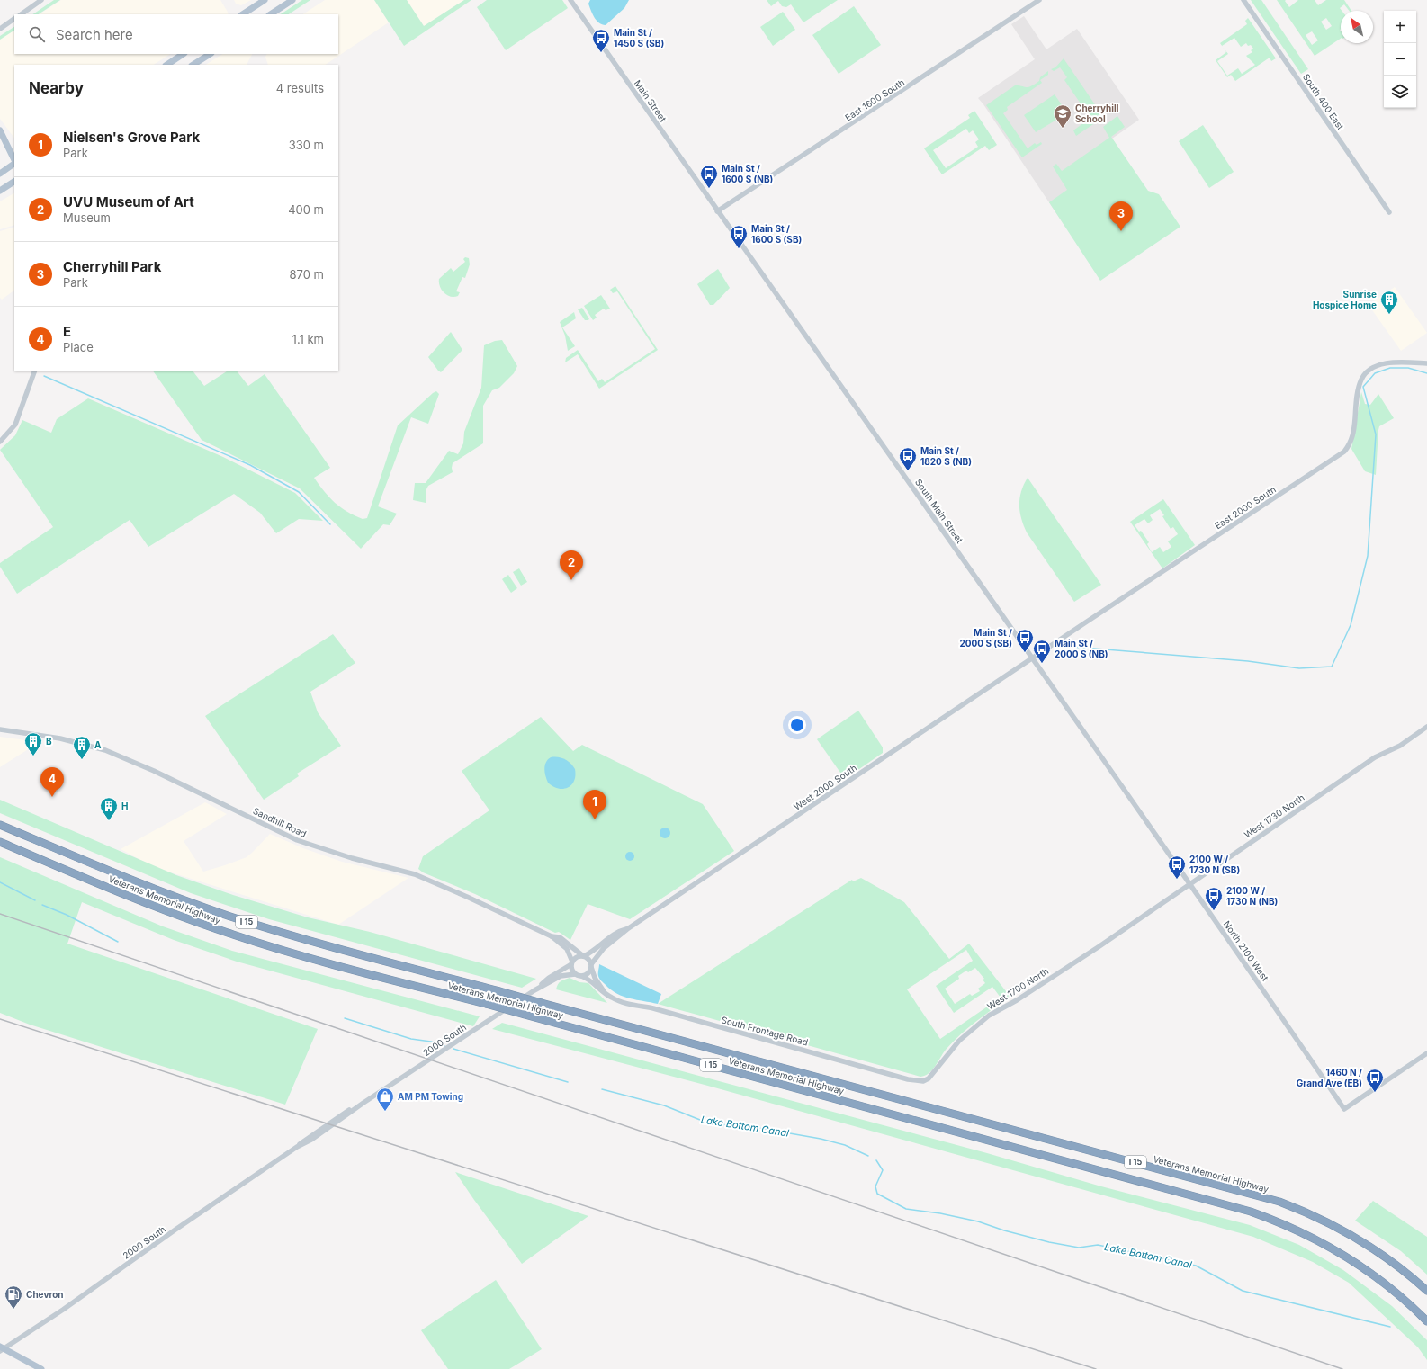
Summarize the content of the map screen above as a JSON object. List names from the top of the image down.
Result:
{
  "streets": {
    "highway": ["Veterans Memorial Highway", "I 15"],
    "street": [
      "East 1600 South",
      "Main Street",
      "South 400 East",
      "East 2000 South",
      "South Main Street",
      "West 2000 South",
      "West 1730 North",
      "Sandhill Road",
      "North 2100 West",
      "West 1700 North",
      "South Frontage Road",
      "2000 South"
    ]
  },
  "crossings": [
    ["East 1600 South", "Main Street"],
    ["East 1600 South", "South Main Street"],
    ["Main Street", "South Main Street"],
    ["East 2000 South", "South Main Street"],
    ["East 2000 South", "West 2000 South"],
    ["South Main Street", "West 2000 South"],
    ["South Main Street", "North 2100 West"],
    ["West 2000 South", "Sandhill Road"],
    ["West 2000 South", "South Frontage Road"],
    ["West 1730 North", "North 2100 West"],
    ["West 1730 North", "West 1700 North"],
    ["Sandhill Road", "South Frontage Road"],
    ["West 1700 North", "South Frontage Road"]
  ],
  "water": ["Lake Bottom Canal"],
  "places": {
    "bus stop": [
      "Main St / 1450 S (SB)",
      "Main St / 1600 S (NB)",
      "Main St / 1600 S (SB)",
      "Main St / 1820 S (NB)",
      "Main St / 2000 S (SB)",
      "Main St / 2000 S (NB)",
      "2100 W / 1730 N (SB)",
      "2100 W / 1730 N (NB)",
      "1460 N / Grand Ave (EB)"
    ],
    "school or university": ["Cherryhill School"],
    "building": [
      "Sunrise Hospice Home",
      "B",
      "A",
      "H"
    ],
    "shop": ["AM PM Towing"],
    "fuel station": ["Chevron"]
  },
  "north": "top left",
  "page": {
    "map_buttons": ["+", "−"],
    "search": "Search here",
    "heading": ["Nearby", "4 results"],
    "list": [
      {
        "mark": "1",
        "name": "Nielsen's Grove Park",
        "note": "Park",
        "value": "330 m"
      },
      {
        "mark": "2",
        "name": "UVU Museum of Art",
        "note": "Museum",
        "value": "400 m"
      },
      {
        "mark": "3",
        "name": "Cherryhill Park",
        "note": "Park",
        "value": "870 m"
      },
      {
        "mark": "4",
        "name": "E",
        "note": "Place",
        "value": "1.1 km"
      }
    ],
    "pins": [
      "3",
      "2",
      "4",
      "1"
    ]
  }
}
